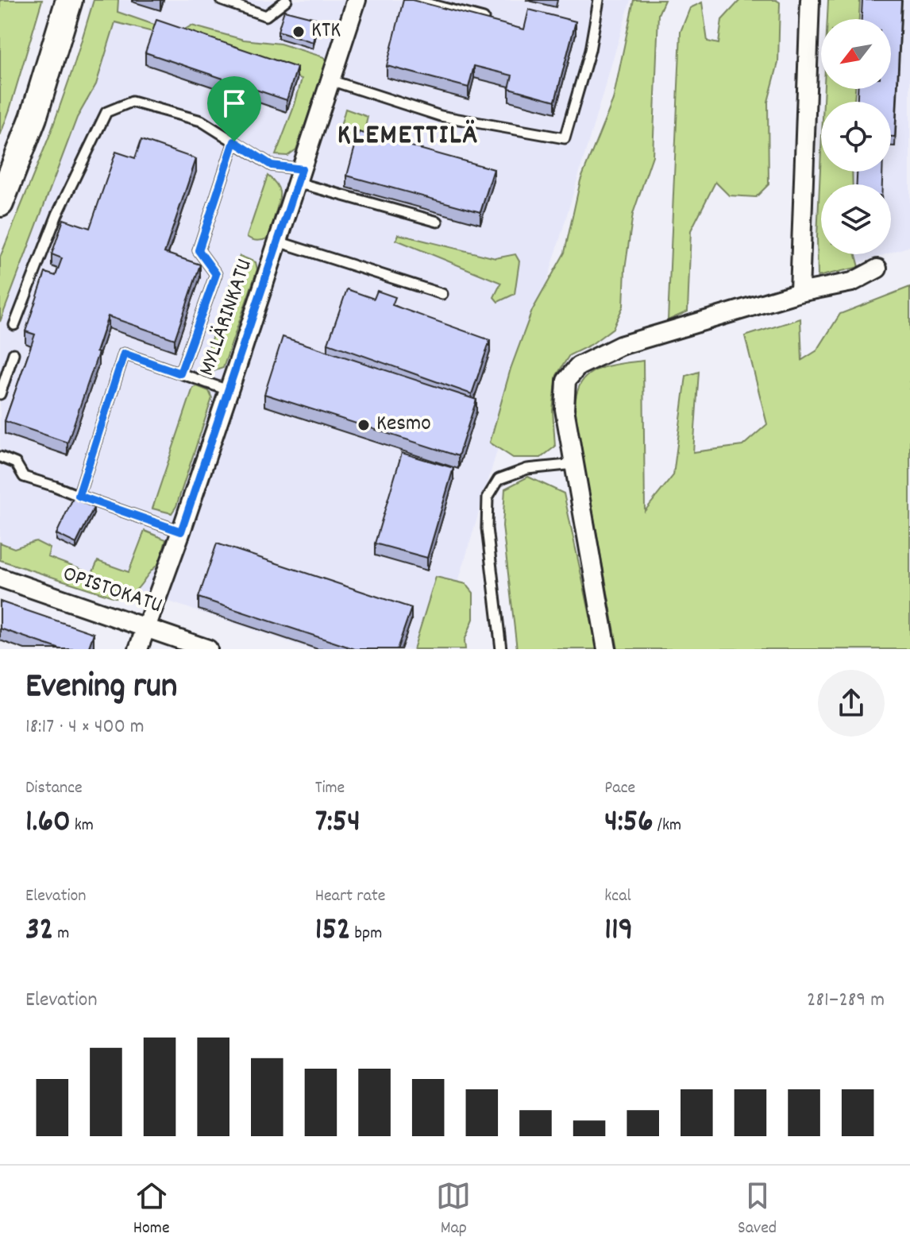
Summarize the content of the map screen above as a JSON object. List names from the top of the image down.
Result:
{
  "streets": {
    "street": ["MYLLÄRINKATU", "OPISTOKATU"]
  },
  "crossings": [
    ["MYLLÄRINKATU", "OPISTOKATU"]
  ],
  "districts": ["KLEMETTILÄ"],
  "places": ["KTK", "Kesmo"],
  "north": "bottom left",
  "page": {
    "heading": ["Evening run", "18:17 · 4 × 400 m"],
    "stats": [
      ["Distance", "1.60 km"],
      ["Time", "7:54"],
      ["Pace", "4:56 /km"],
      ["Elevation", "32 m"],
      ["Heart rate", "152 bpm"],
      ["kcal", "119"]
    ],
    "chart": ["Elevation", "281–289 m"],
    "tabs": ["Home", "Map", "Saved"]
  }
}
